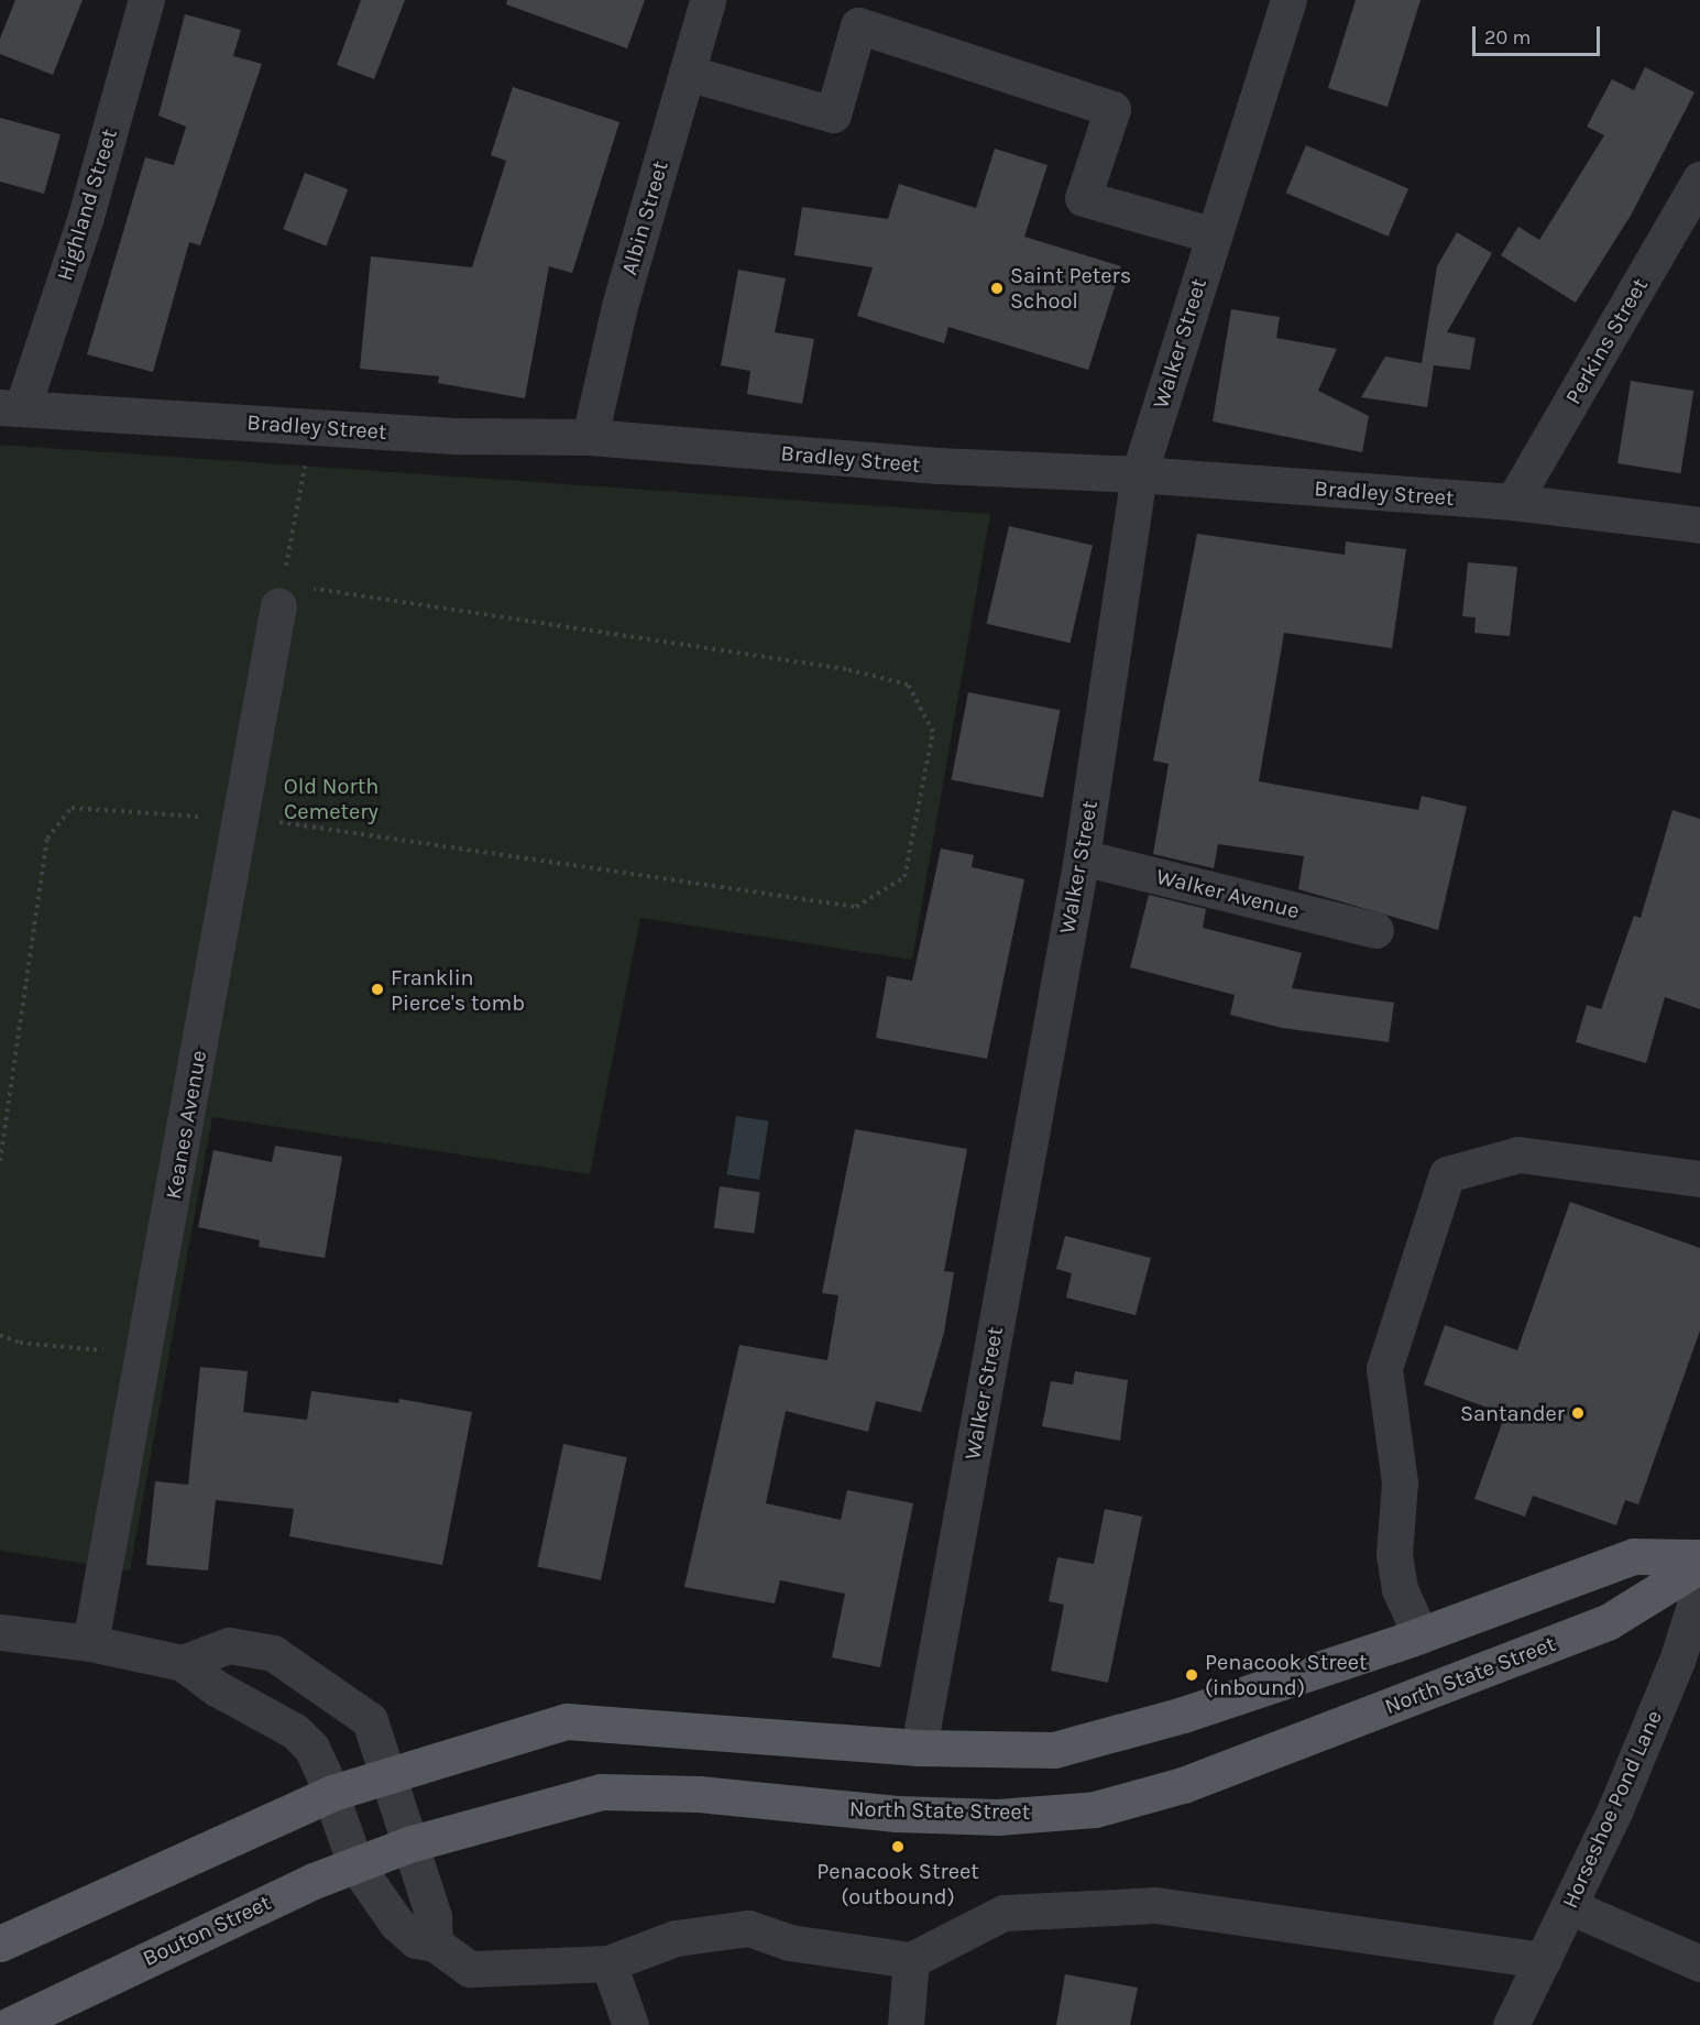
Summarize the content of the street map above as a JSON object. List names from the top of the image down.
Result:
{
  "streets": {
    "main road": ["North State Street", "Bouton Street"],
    "street": [
      "Highland Street",
      "Albin Street",
      "Perkins Street",
      "Walker Street",
      "Bradley Street",
      "Walker Avenue",
      "Keanes Avenue",
      "Horseshoe Pond Lane"
    ]
  },
  "crossings": [
    ["Highland Street", "Bradley Street"],
    ["Albin Street", "Bradley Street"],
    ["Perkins Street", "Bradley Street"],
    ["Walker Street", "Bradley Street"],
    ["Walker Street", "Walker Avenue"],
    ["North State Street", "Bouton Street"]
  ],
  "parks": ["Old North Cemetery"],
  "places": [
    "Saint Peters School",
    "Franklin Pierce's tomb",
    "Santander",
    "Penacook Street (inbound)",
    "Penacook Street (outbound)"
  ],
  "scale_bar": "20 m"
}
